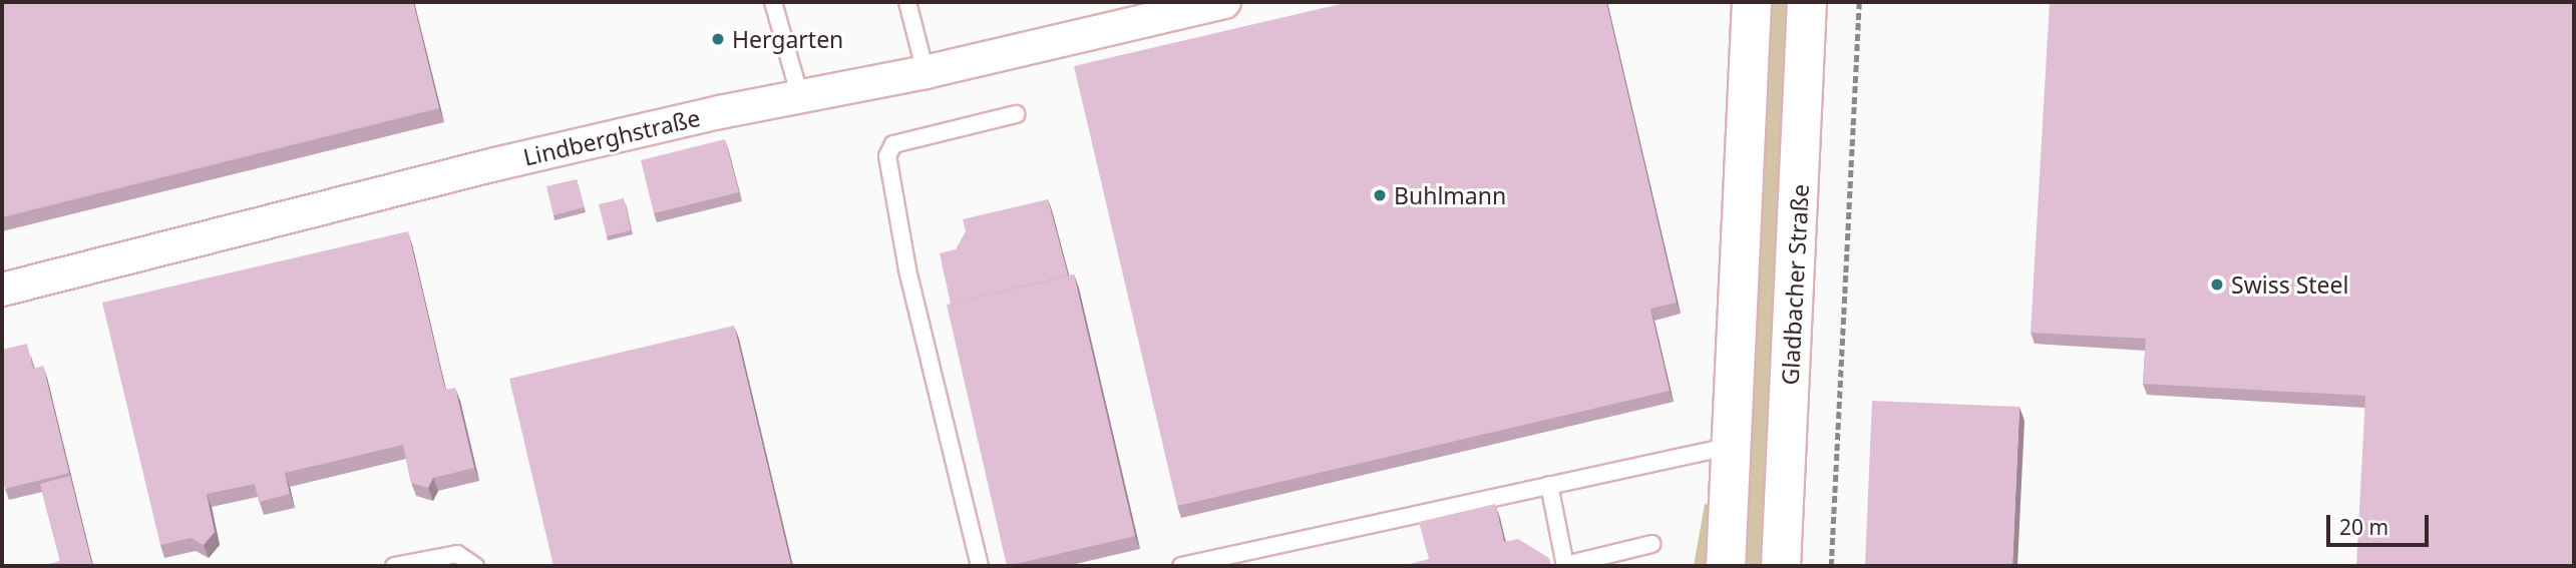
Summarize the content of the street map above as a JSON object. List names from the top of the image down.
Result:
{
  "streets": {
    "main road": ["Gladbacher Straße"],
    "street": ["Lindberghstraße"]
  },
  "places": ["Hergarten", "Buhlmann", "Swiss Steel"],
  "scale_bar": "20 m"
}
